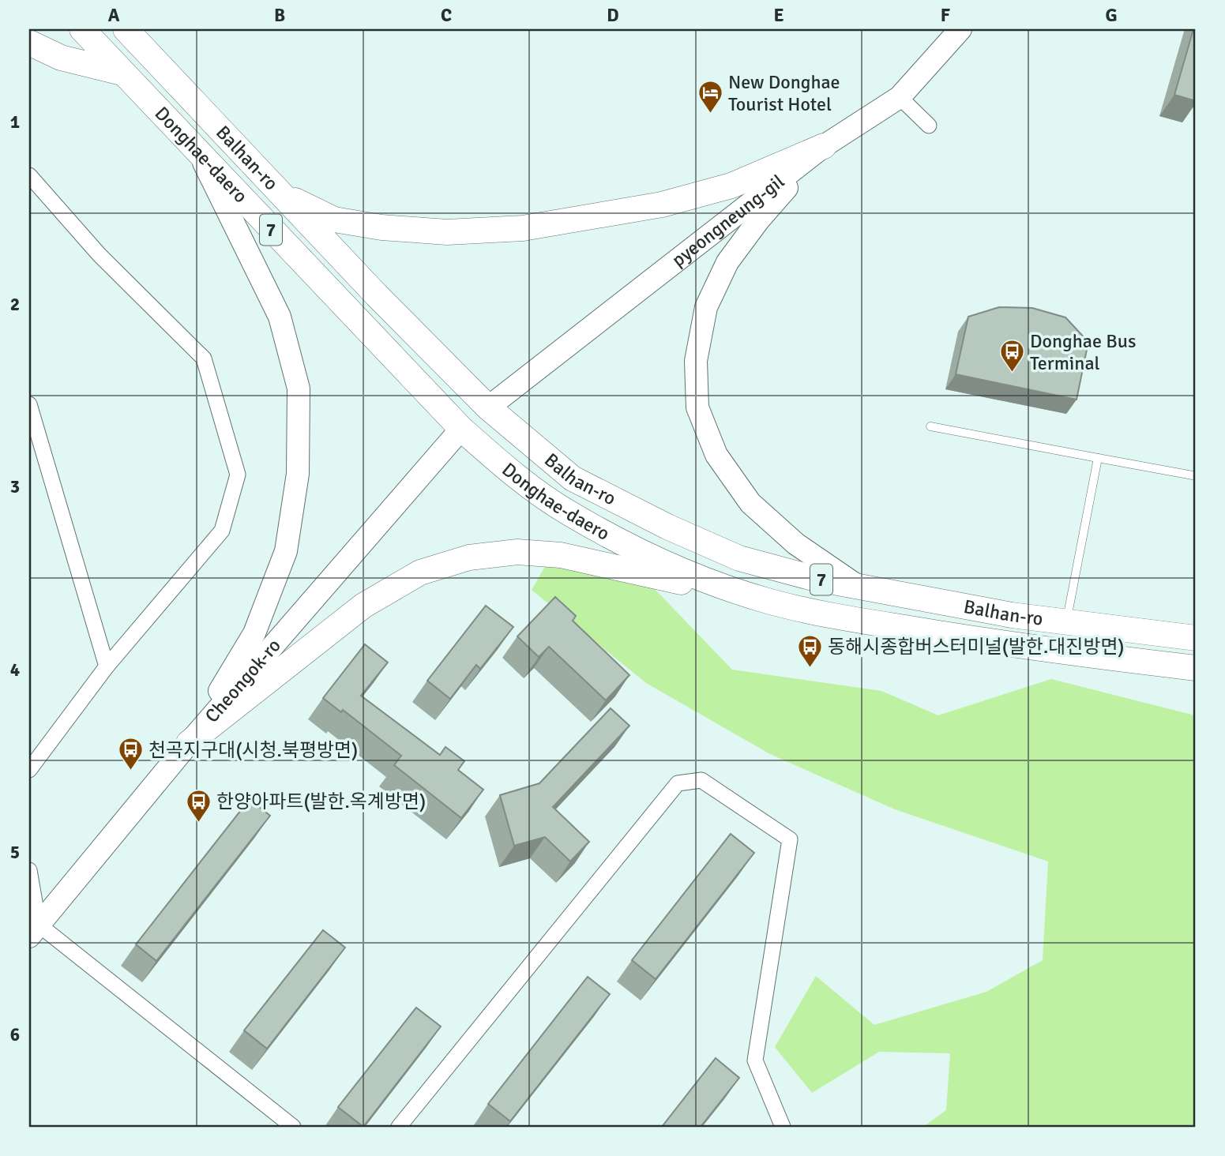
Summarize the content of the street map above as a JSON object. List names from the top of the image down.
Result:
{
  "streets": {
    "main road": ["Donghae-daero", "Balhan-ro", "7"],
    "street": ["pyeongneung-gil", "Cheongok-ro"]
  },
  "crossings": [
    ["Donghae-daero", "Cheongok-ro"],
    ["Balhan-ro", "pyeongneung-gil"]
  ],
  "places": {
    "hotel": ["New Donghae Tourist Hotel"],
    "bus stop": [
      "Donghae Bus Terminal",
      "동해시종합버스터미널(발한.대진방면)",
      "천곡지구대(시청.북평방면)",
      "한양아파트(발한.옥계방면)"
    ]
  },
  "grid": {
    "columns": [
      "A",
      "B",
      "C",
      "D",
      "E",
      "F",
      "G"
    ],
    "rows": [
      "1",
      "2",
      "3",
      "4",
      "5",
      "6"
    ]
  }
}
